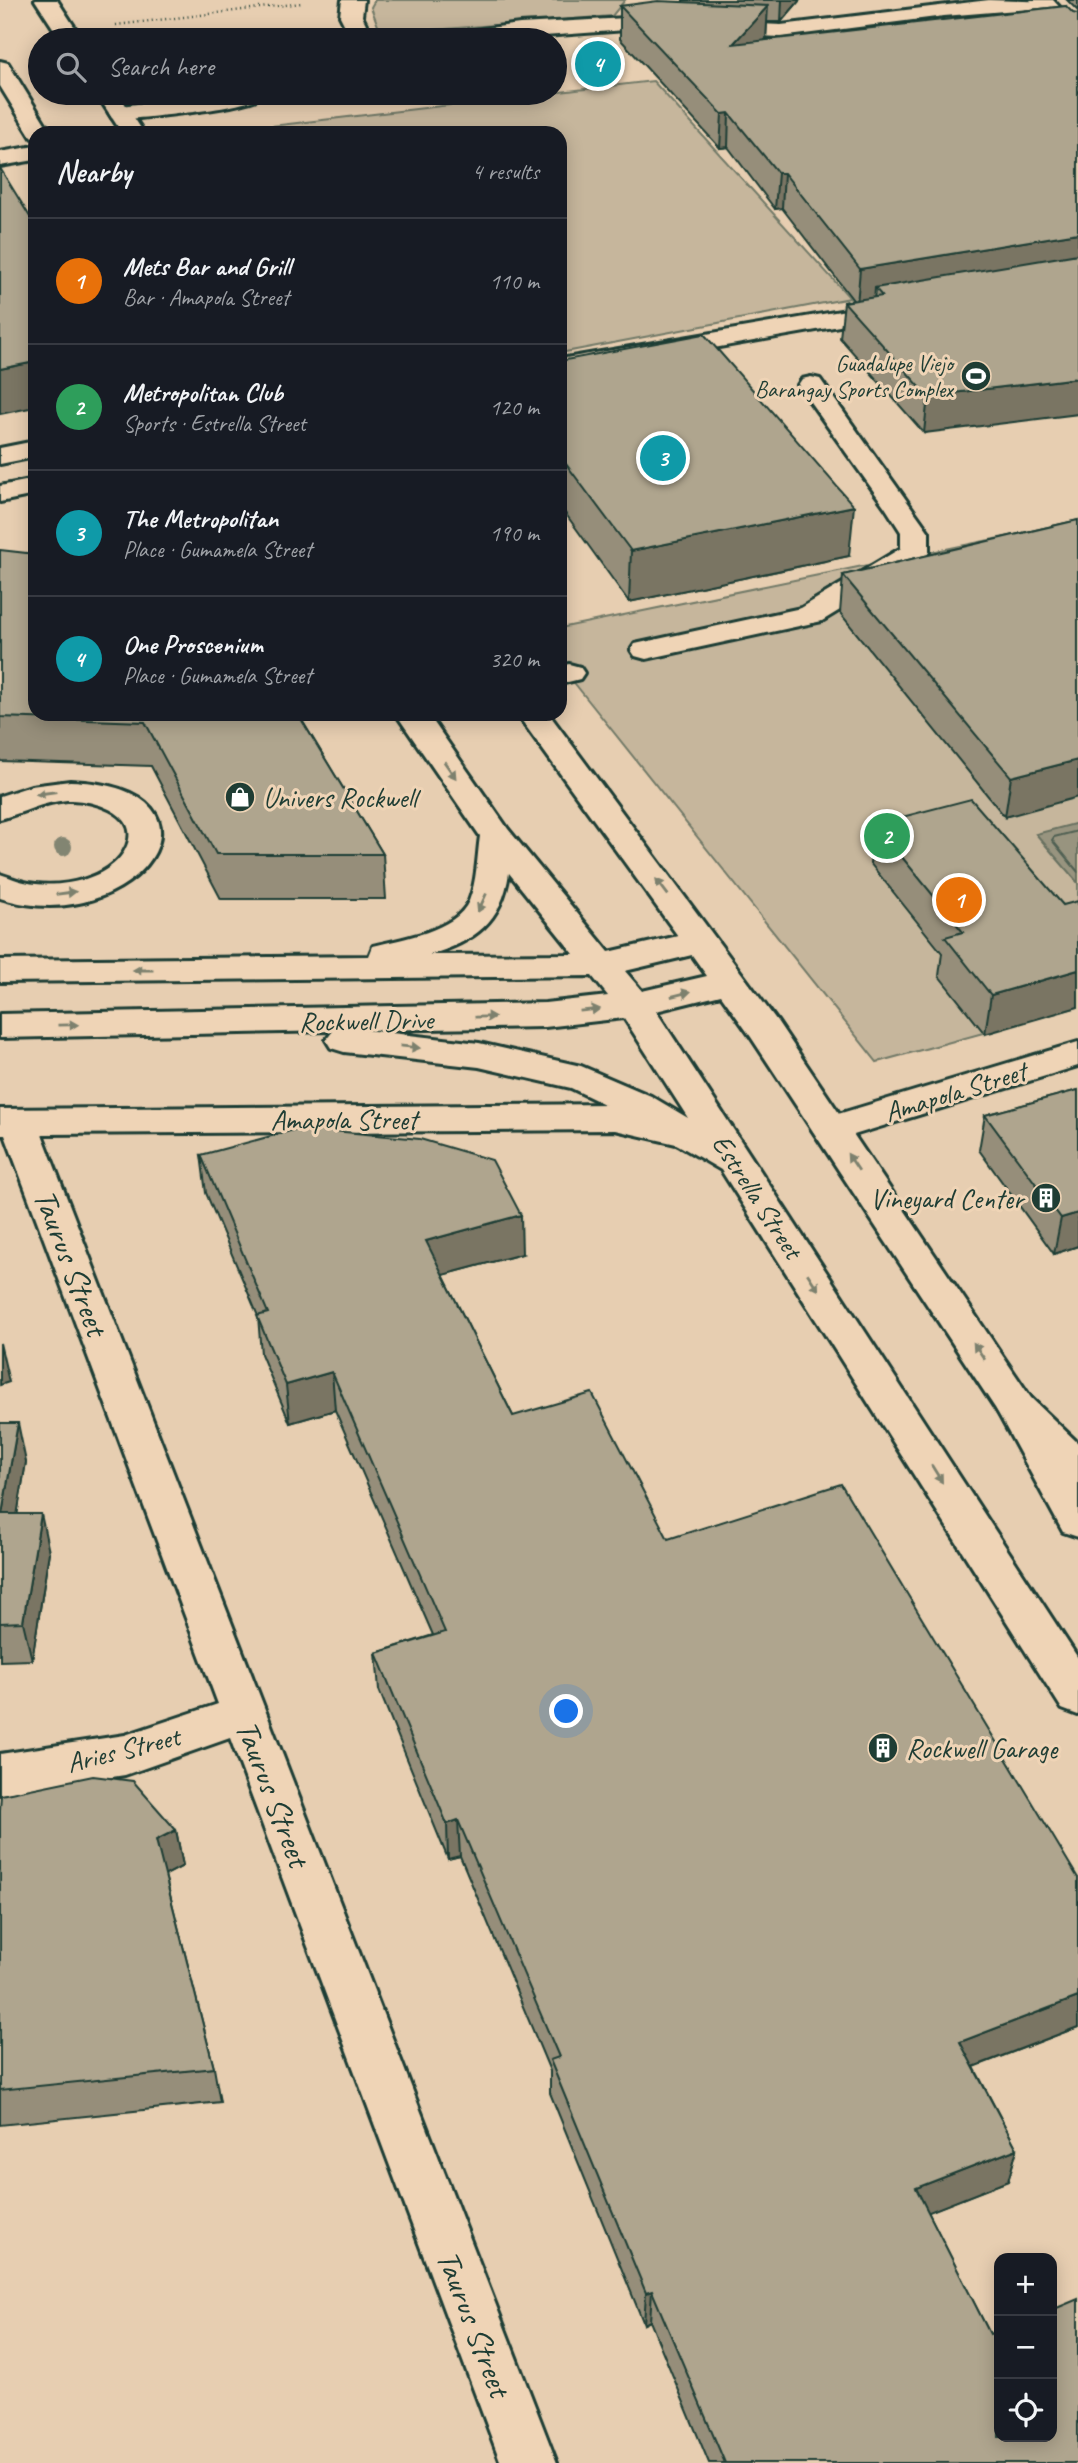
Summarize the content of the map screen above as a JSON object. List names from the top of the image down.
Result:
{
  "streets": {
    "main road": [
      "Rockwell Drive",
      "Amapola Street",
      "Estrella Street",
      "Taurus Street",
      "Aries Street"
    ]
  },
  "crossings": [
    ["Rockwell Drive", "Estrella Street"],
    ["Amapola Street", "Taurus Street"],
    ["Taurus Street", "Aries Street"]
  ],
  "places": {
    "sports": ["Guadalupe Viejo Barangay Sports Complex"],
    "shop": ["Univers Rockwell"],
    "building": ["Vineyard Center", "Rockwell Garage"]
  },
  "page": {
    "search": "Search here",
    "pins": [
      "4",
      "3",
      "2",
      "1"
    ],
    "heading": ["Nearby", "4 results"],
    "list": [
      {
        "mark": "1",
        "name": "Mets Bar and Grill",
        "note": "Bar · Amapola Street",
        "value": "110 m"
      },
      {
        "mark": "2",
        "name": "Metropolitan Club",
        "note": "Sports · Estrella Street",
        "value": "120 m"
      },
      {
        "mark": "3",
        "name": "The Metropolitan",
        "note": "Place · Gumamela Street",
        "value": "190 m"
      },
      {
        "mark": "4",
        "name": "One Proscenium",
        "note": "Place · Gumamela Street",
        "value": "320 m"
      }
    ],
    "map_buttons": ["+", "−"]
  }
}
